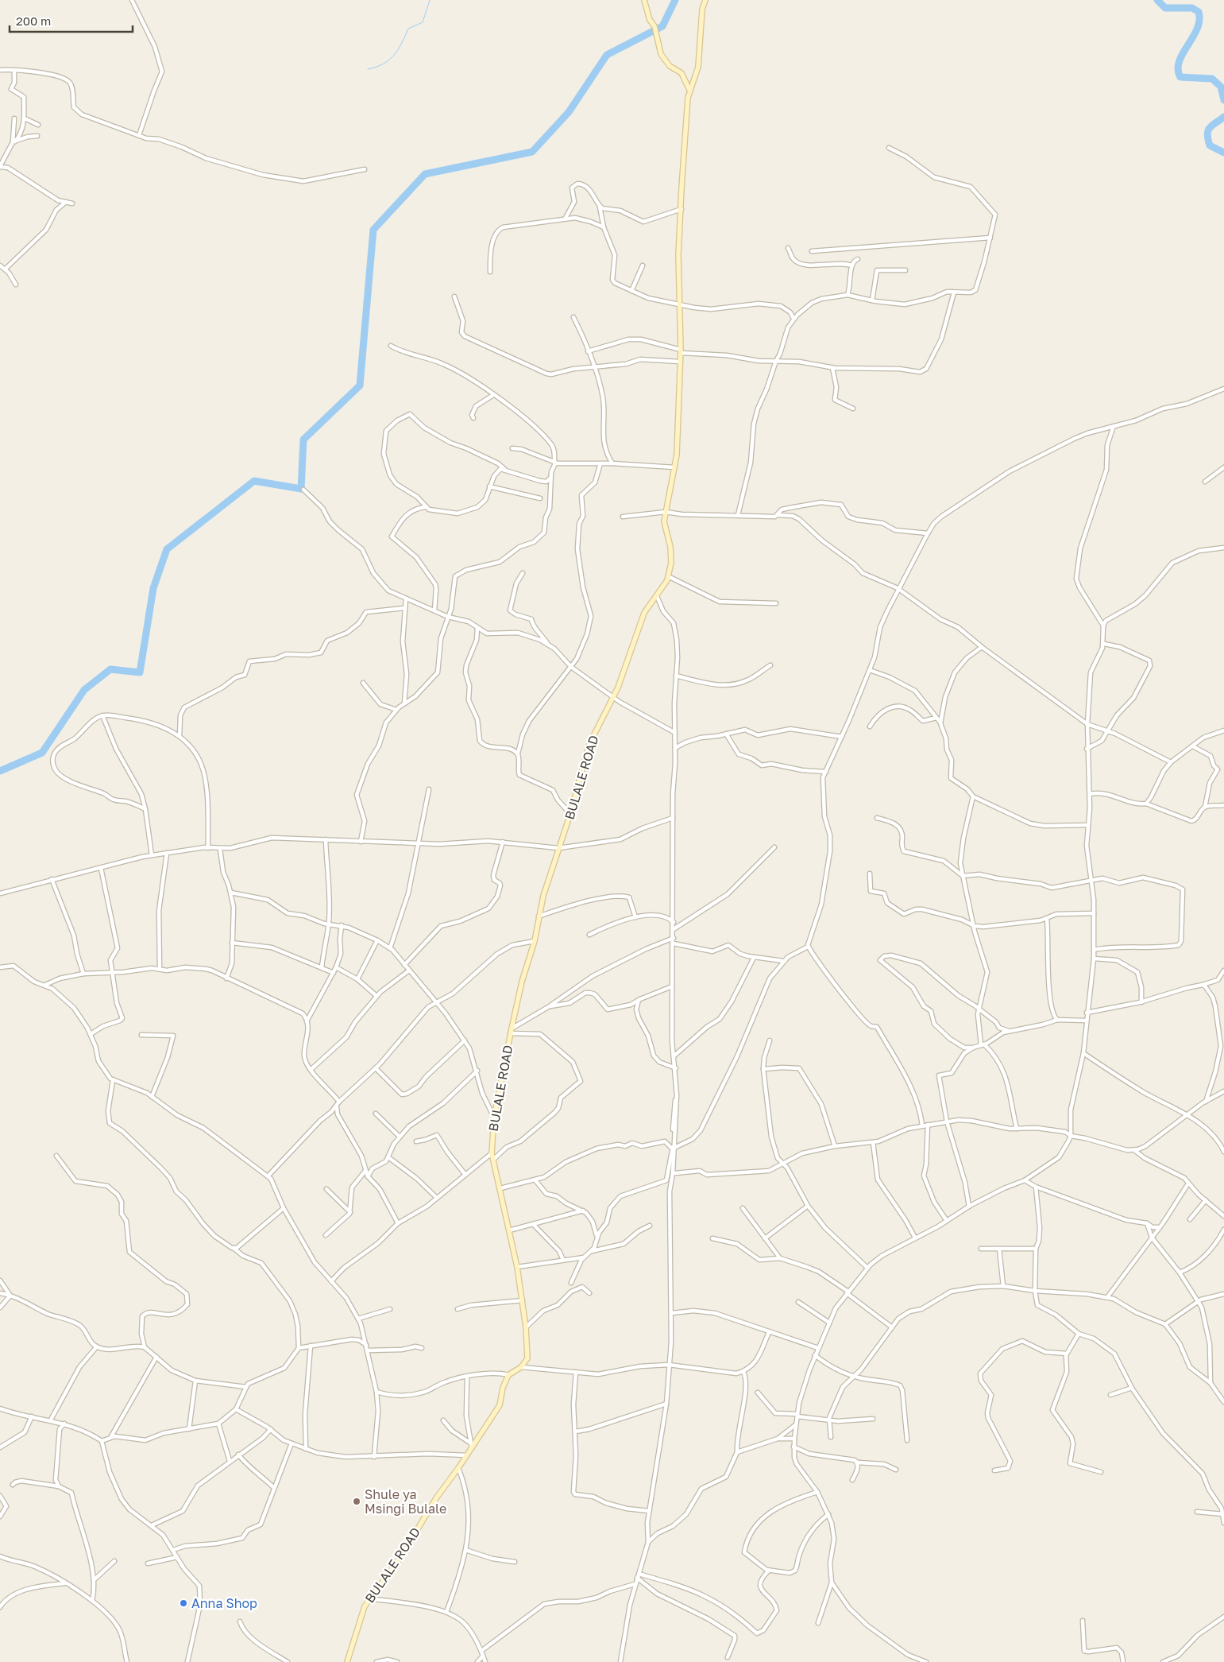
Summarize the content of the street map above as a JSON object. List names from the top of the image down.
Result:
{
  "streets": {
    "street": ["BULALE ROAD"]
  },
  "places": ["Shule ya Msingi Bulale", "Anna Shop"],
  "scale_bar": "200 m"
}
